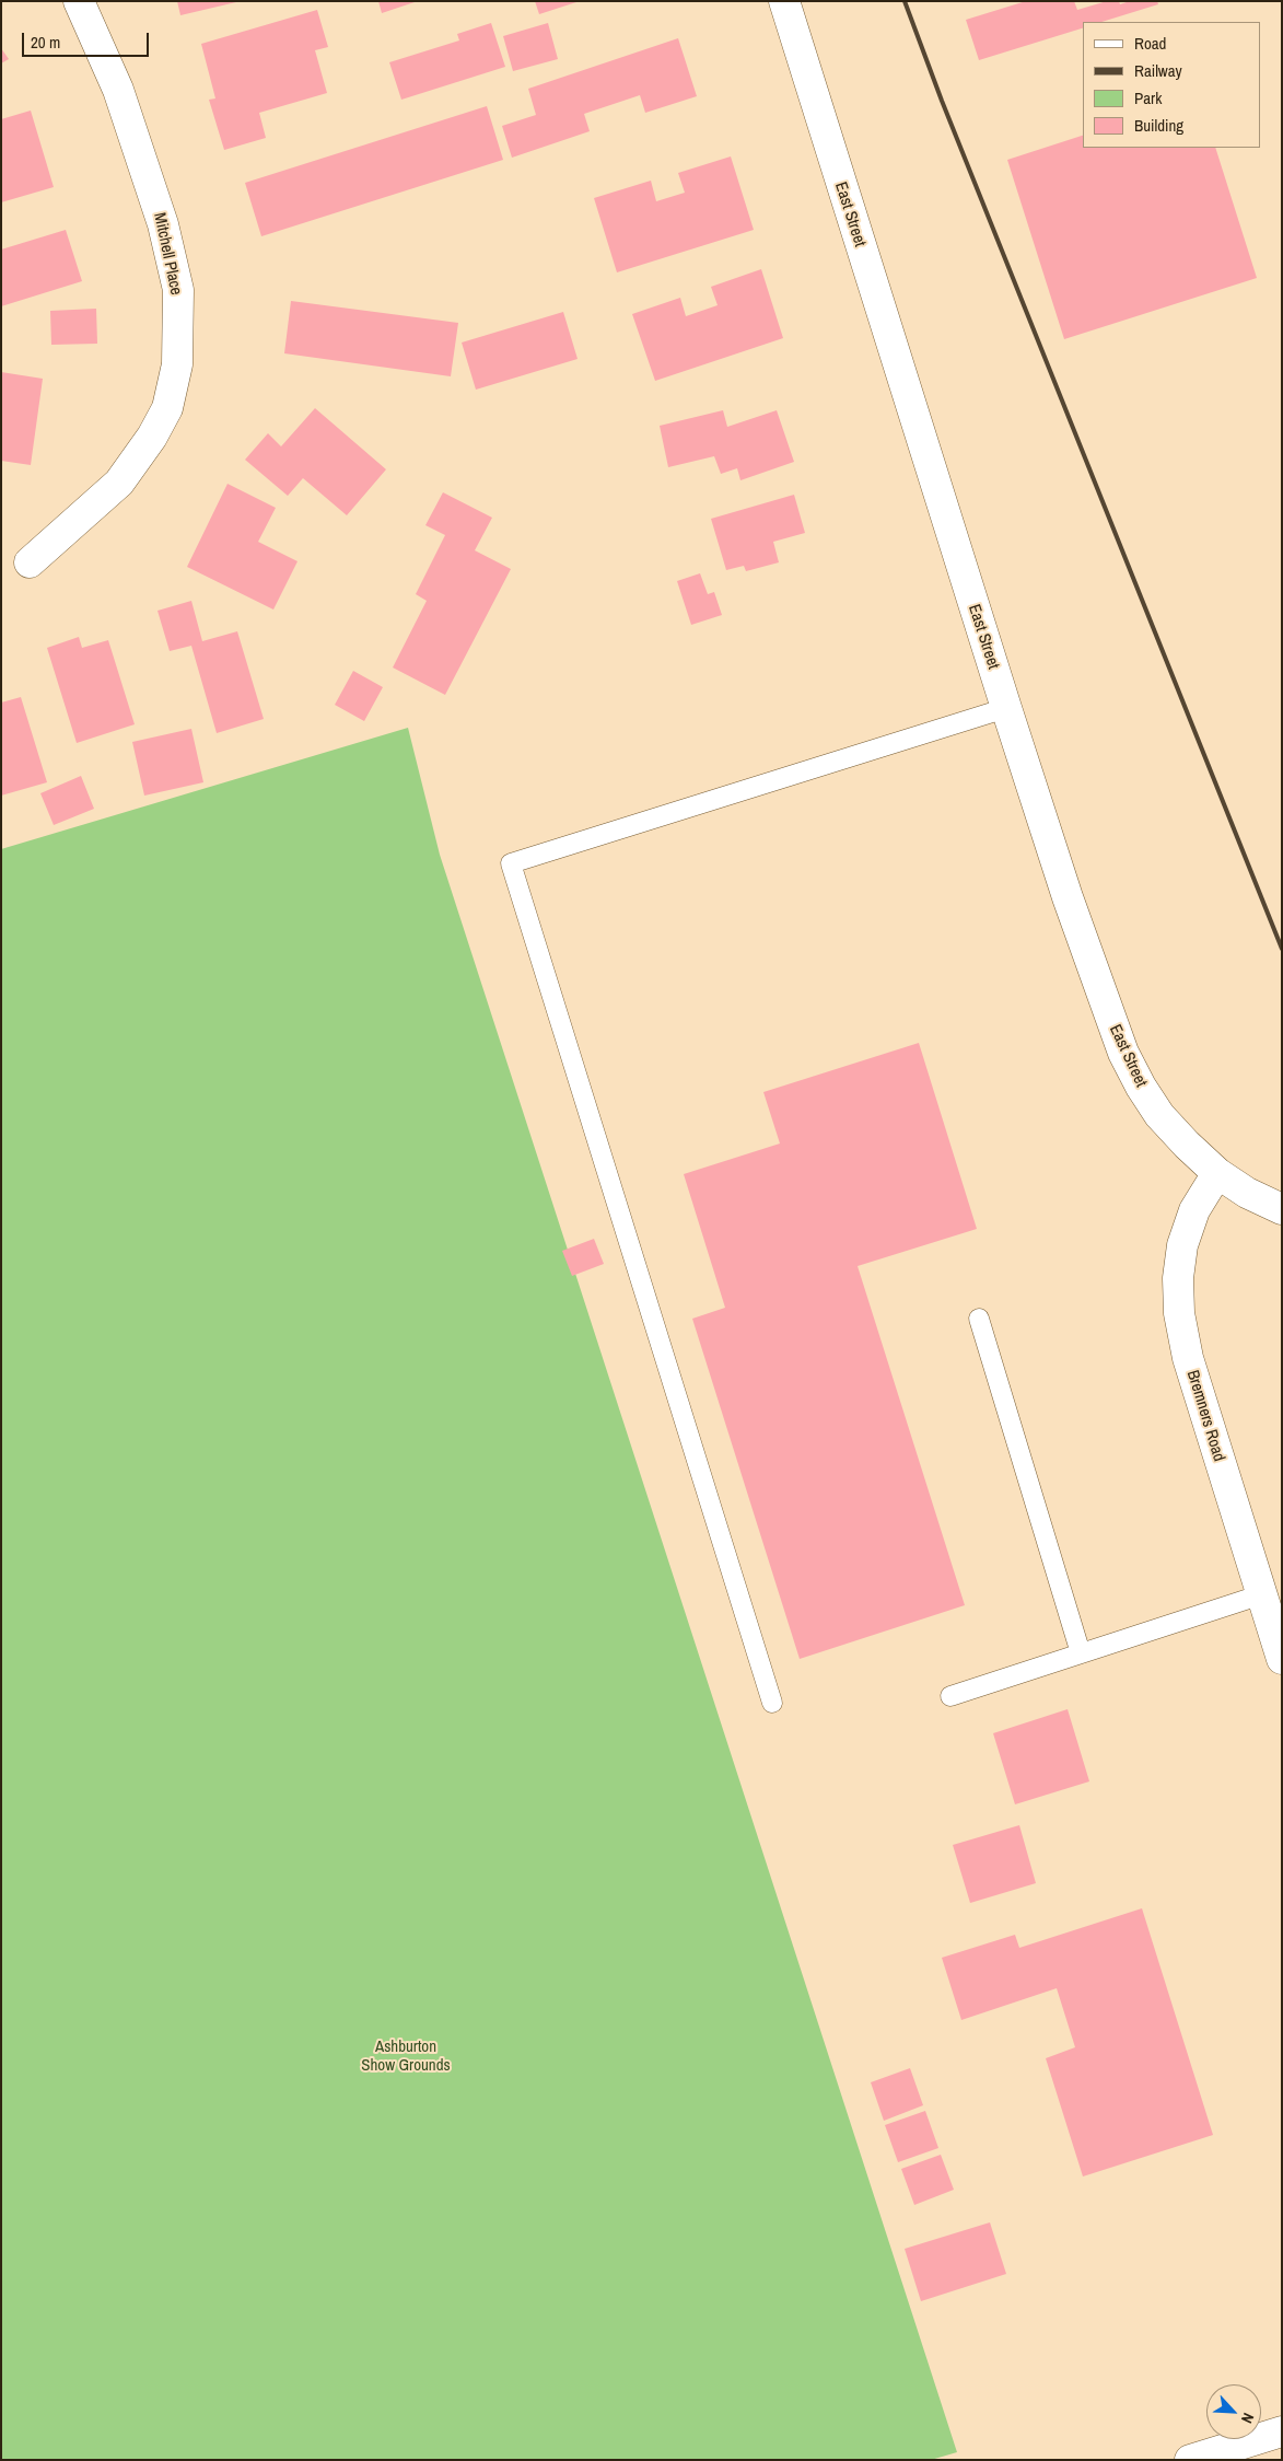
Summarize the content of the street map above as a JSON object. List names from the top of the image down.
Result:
{
  "streets": {
    "main road": ["East Street", "Mitchell Place", "Bremners Road"]
  },
  "crossings": [
    ["East Street", "Bremners Road"]
  ],
  "parks": ["Ashburton Show Grounds"],
  "legend": [
    "Road",
    "Railway",
    "Park",
    "Building"
  ],
  "scale_bar": "20 m",
  "north": "bottom right"
}
